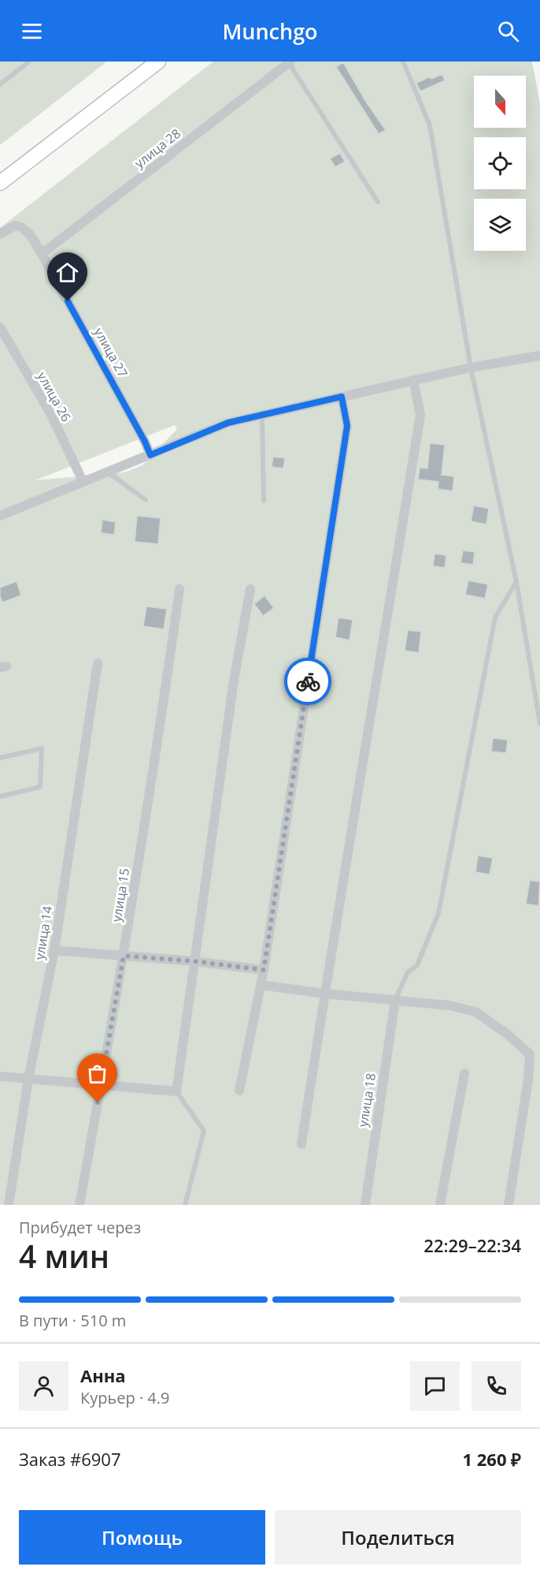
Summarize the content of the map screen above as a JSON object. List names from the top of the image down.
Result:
{
  "streets": {
    "street": [
      "улица 28",
      "улица 27",
      "улица 26",
      "улица 15",
      "улица 14",
      "улица 18"
    ]
  },
  "crossings": [
    ["улица 28", "улица 27"]
  ],
  "north": "bottom",
  "page": {
    "header": "Munchgo",
    "heading": ["4 мин", "Прибудет через", "22:29–22:34"],
    "panel": [
      "Анна",
      "Курьер · 4.9",
      "Заказ #6907",
      "1 260 ₽"
    ],
    "bar": "В пути · 510 m",
    "buttons": ["Помощь", "Поделиться"]
  }
}
